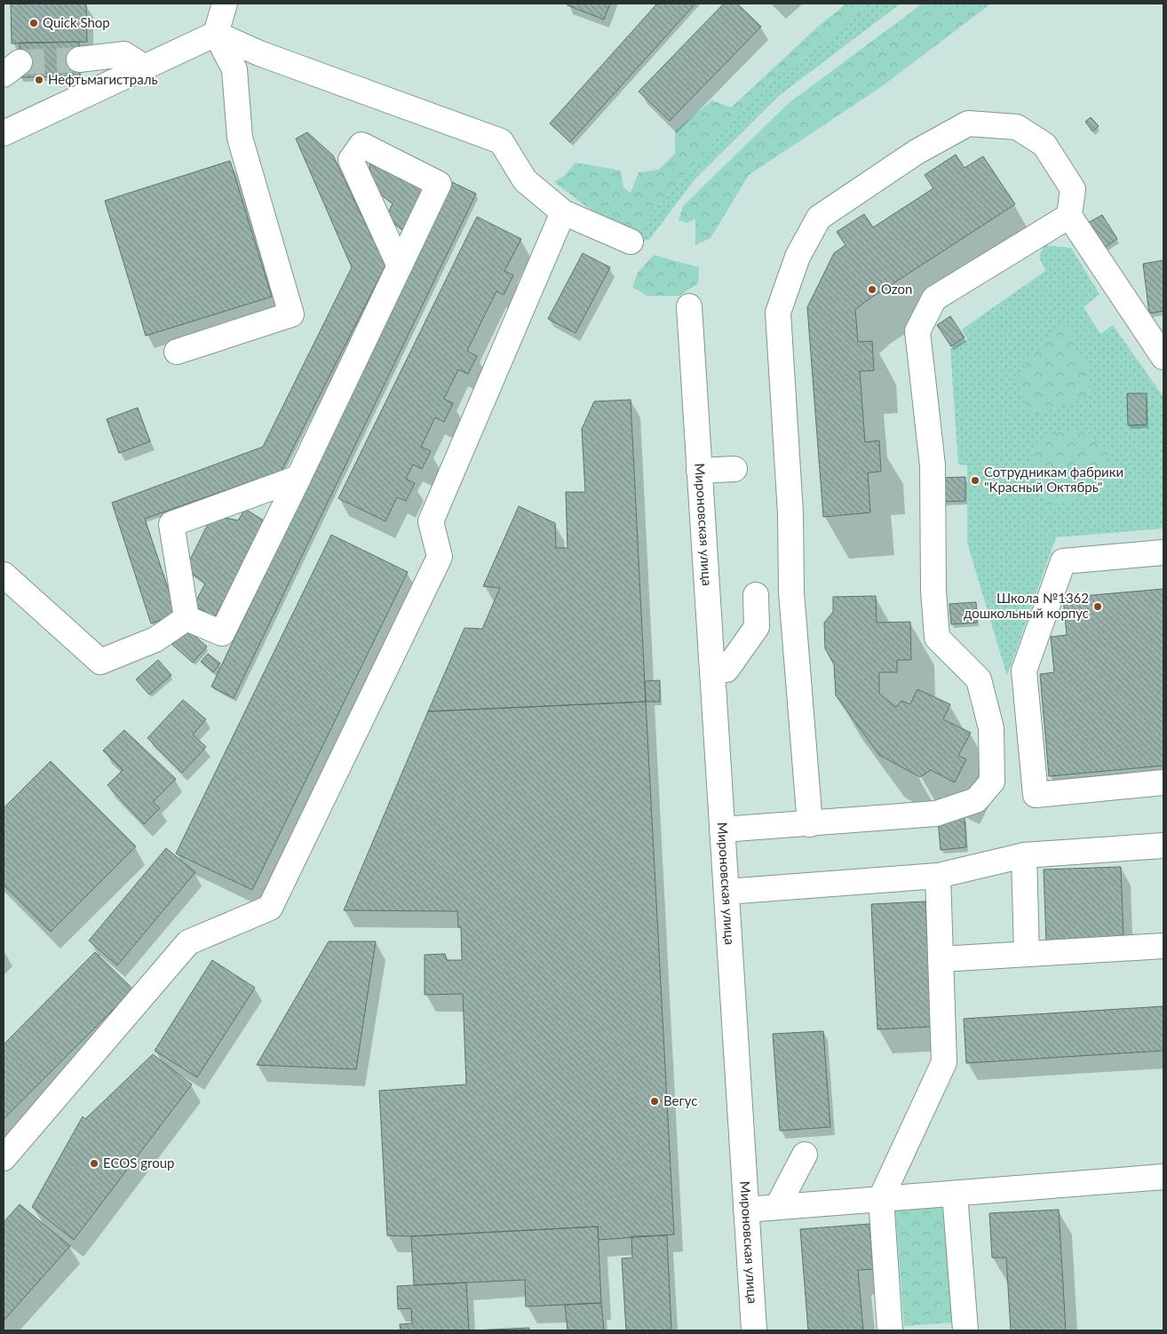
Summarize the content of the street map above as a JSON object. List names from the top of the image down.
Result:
{
  "streets": {
    "street": ["Мироновская улица"]
  },
  "places": [
    "Quick Shop",
    "Нефтьмагистраль",
    "Ozon",
    "Сотрудникам фабрики \"Красный Октябрь\"",
    "Школа №1362 дошкольный корпус",
    "Вегус",
    "ECOS group"
  ]
}
